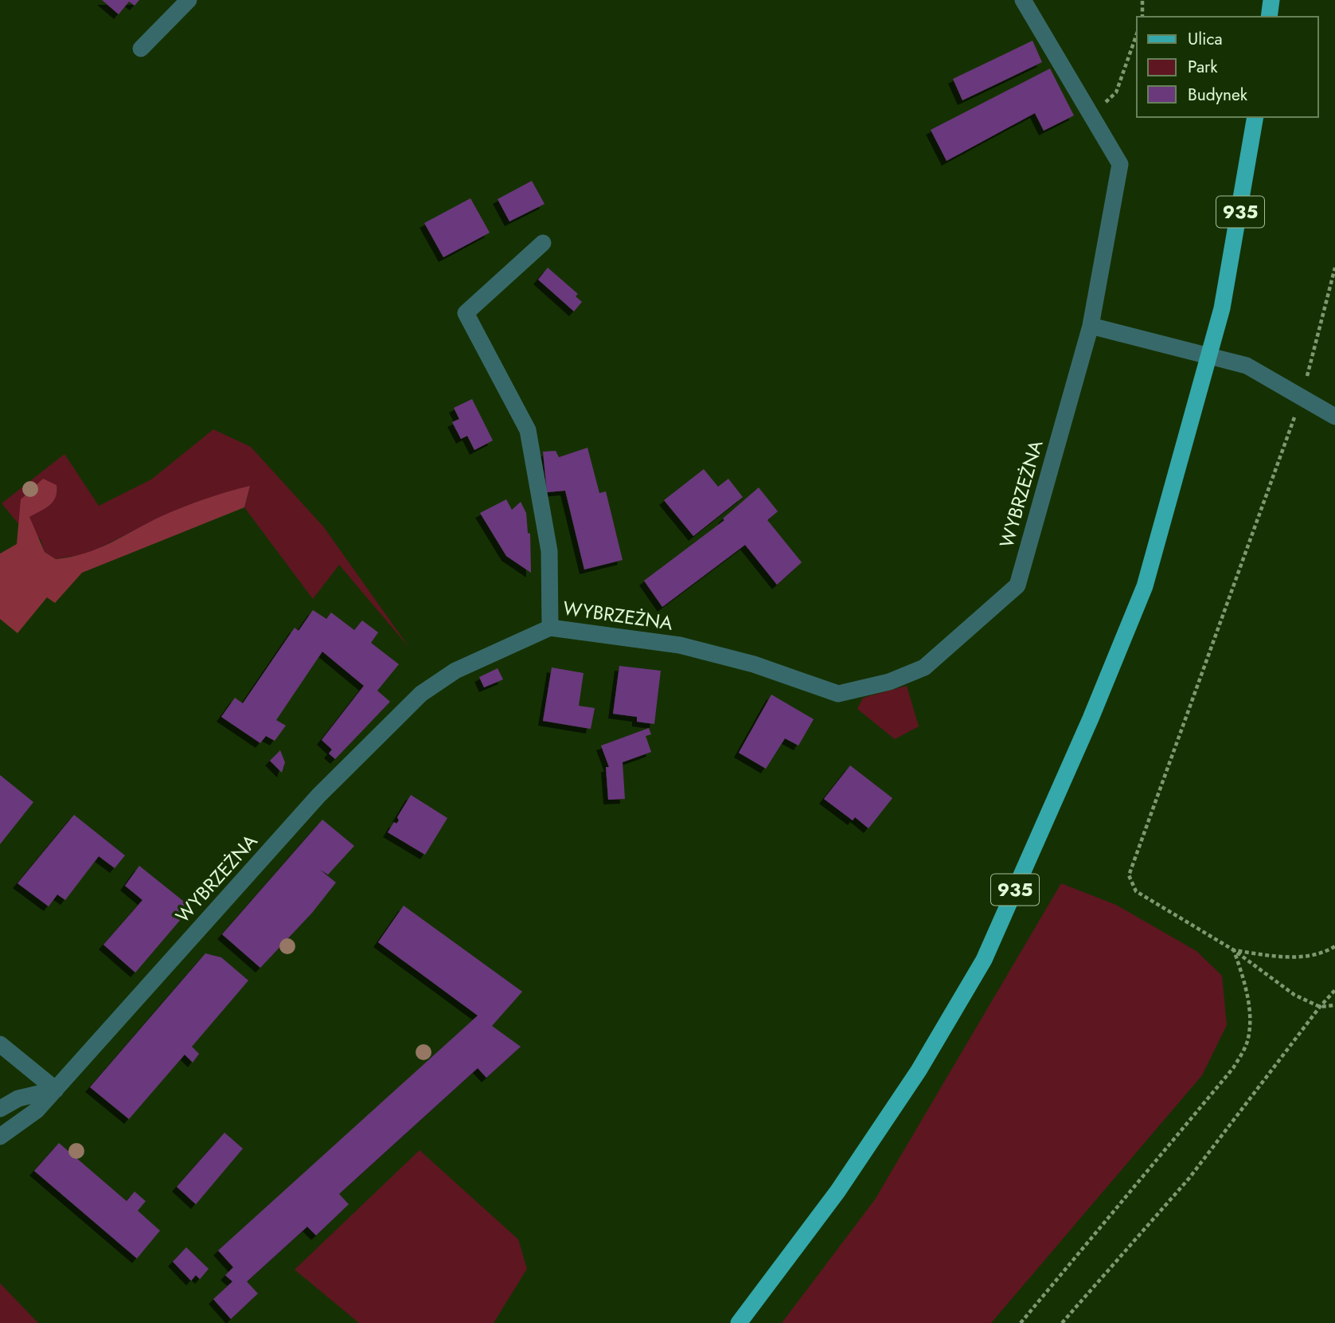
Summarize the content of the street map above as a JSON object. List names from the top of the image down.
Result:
{
  "streets": {
    "main road": ["935"],
    "street": ["WYBRZEŻNA"]
  },
  "legend": ["Ulica", "Park", "Budynek"]
}
